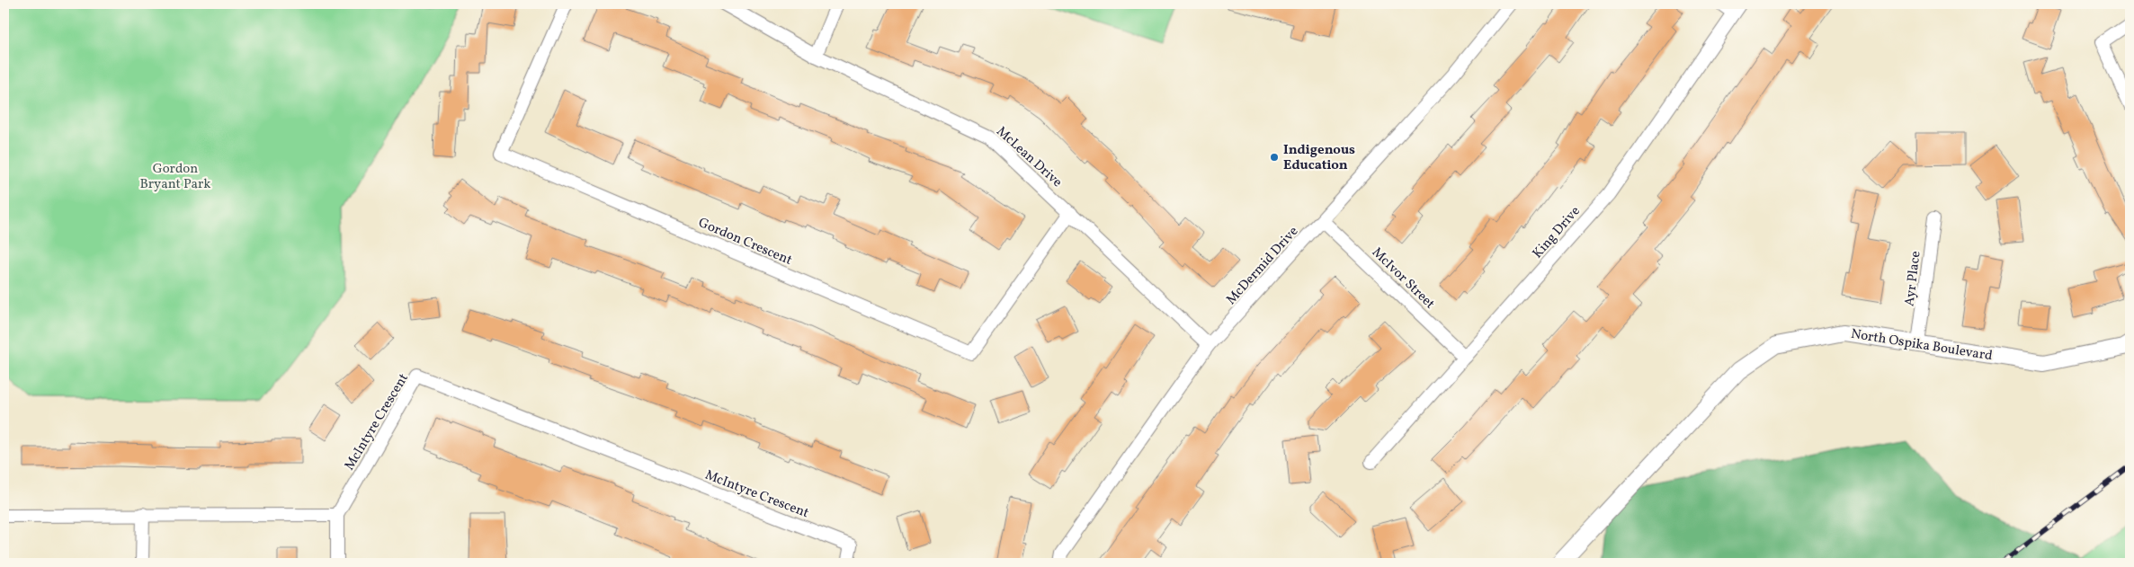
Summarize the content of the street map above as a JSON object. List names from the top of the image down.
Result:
{
  "streets": {
    "street": [
      "McLean Drive",
      "King Drive",
      "Gordon Crescent",
      "McDermid Drive",
      "McIvor Street",
      "Ayr Place",
      "North Ospika Boulevard",
      "McIntyre Crescent"
    ]
  },
  "crossings": [
    ["McLean Drive", "Gordon Crescent"],
    ["McLean Drive", "McDermid Drive"],
    ["King Drive", "McIvor Street"],
    ["McDermid Drive", "McIvor Street"],
    ["Ayr Place", "North Ospika Boulevard"]
  ],
  "parks": ["Gordon Bryant Park"],
  "places": ["Indigenous Education"]
}
